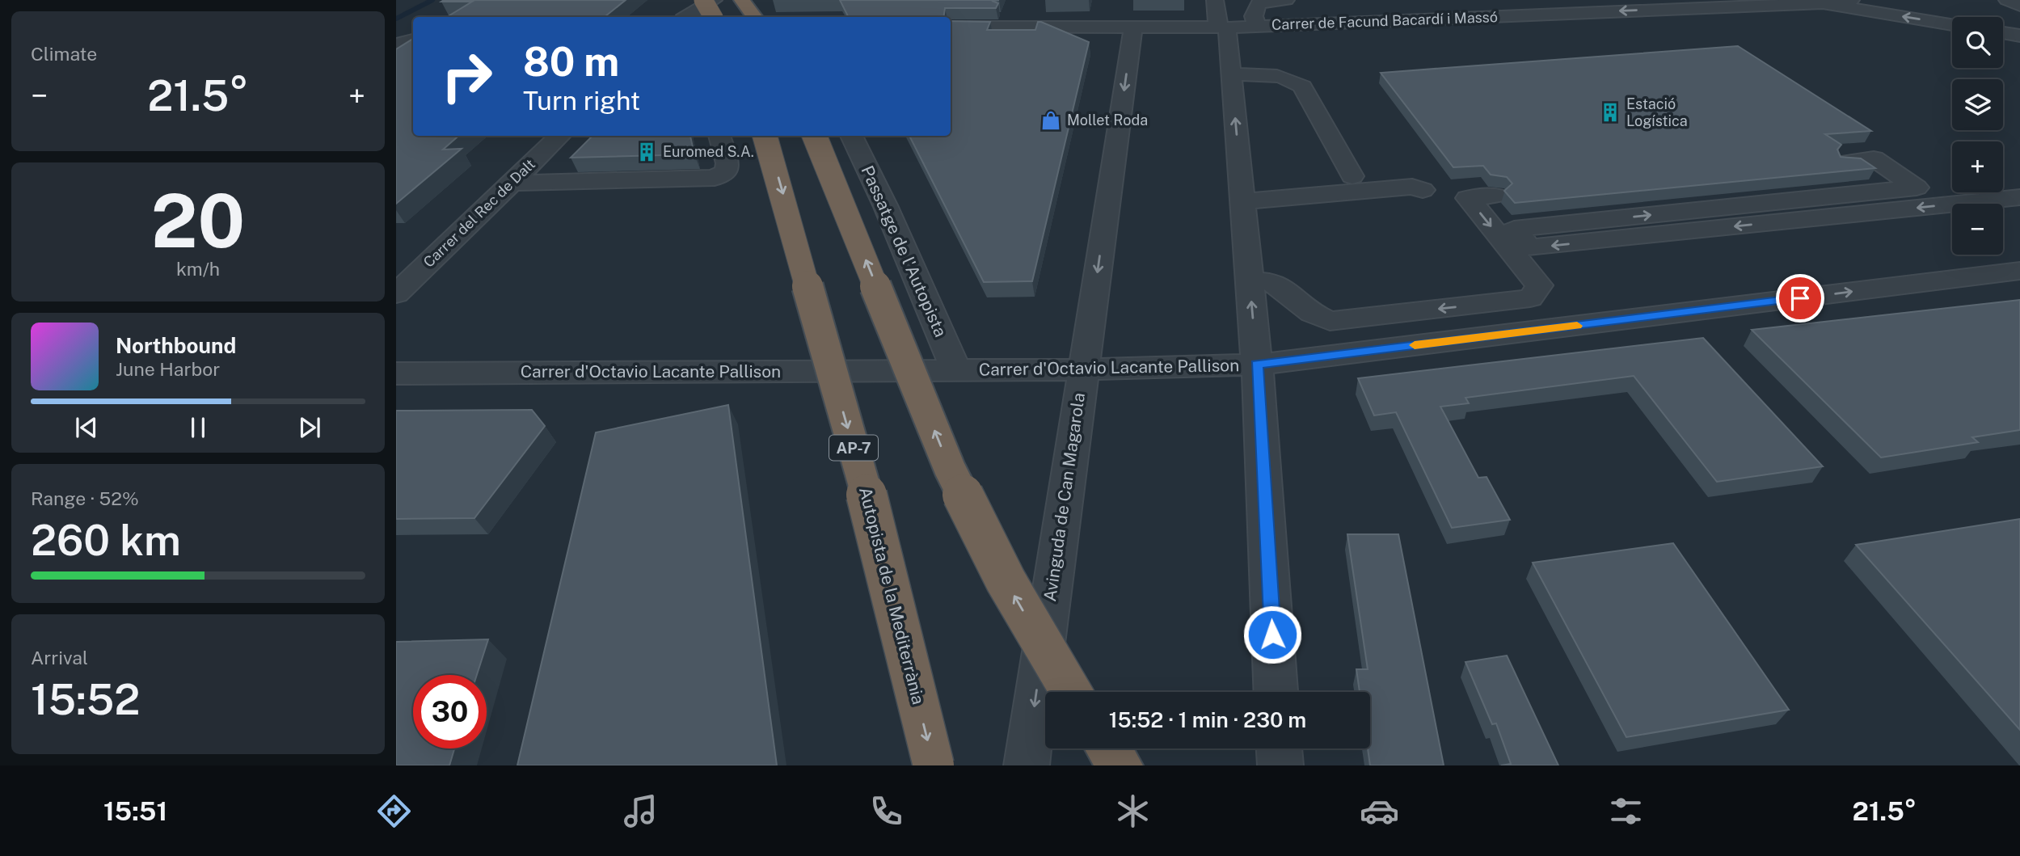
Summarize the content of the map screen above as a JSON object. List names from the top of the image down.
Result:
{
  "streets": {
    "highway": ["AP-7", "Autopista de la Mediterrània"],
    "street": [
      "Carrer de Facund Bacardí i Massó",
      "Carrer del Rec de Dalt",
      "Passatge de l'Autopista",
      "Carrer d'Octavio Lacante Pallison",
      "Avinguda de Can Magarola"
    ]
  },
  "crossings": [
    ["Carrer de Facund Bacardí i Massó", "Avinguda de Can Magarola"],
    ["Passatge de l'Autopista", "Carrer d'Octavio Lacante Pallison"],
    ["Carrer d'Octavio Lacante Pallison", "Avinguda de Can Magarola"]
  ],
  "one_way": ["Carrer de Facund Bacardí i Massó", "Carrer d'Octavio Lacante Pallison"],
  "places": {
    "building": ["Estació Logística", "Euromed S.A."],
    "shop": ["Mollet Roda"]
  },
  "page": {
    "tile": [
      "Climate",
      ["20", "km/h"],
      ["Range · 52%", "260 km"],
      ["Arrival", "15:52"]
    ],
    "map_buttons": ["+", "−"],
    "turn": ["80 m", "Turn right"],
    "heat": ["−", "21.5°", "+"],
    "song": ["Northbound", "June Harbor"],
    "limit": "30",
    "trip": "15:52 · 1 min · 230 m",
    "tabs": ["15:51", "21.5°"]
  }
}
